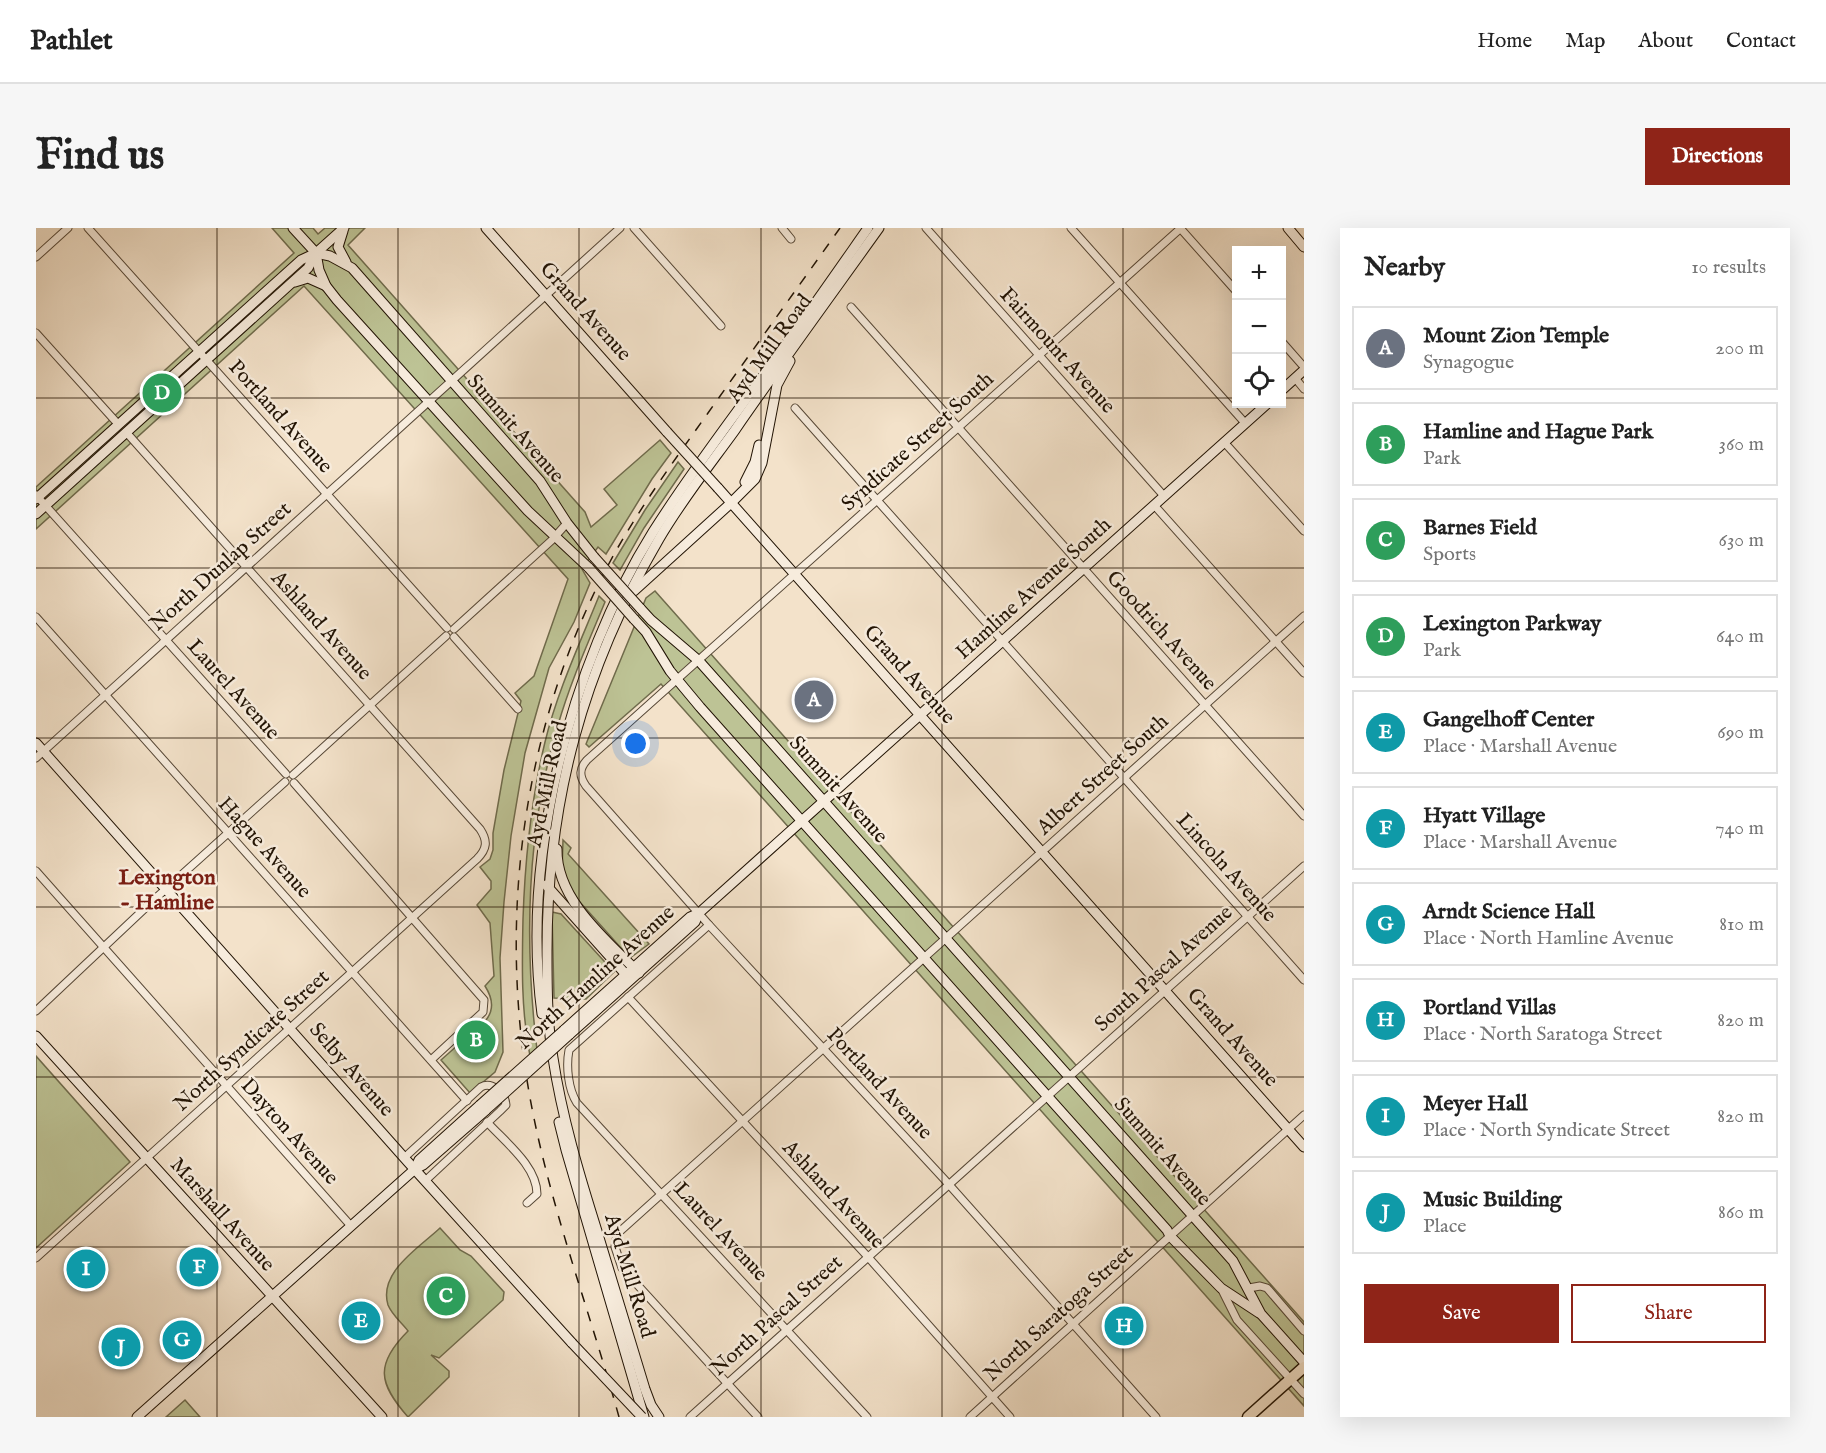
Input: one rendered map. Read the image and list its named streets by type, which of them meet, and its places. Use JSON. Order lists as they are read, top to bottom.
{
  "streets": {
    "street": [
      "Grand Avenue",
      "Ayd Mill Road",
      "Fairmount Avenue",
      "Portland Avenue",
      "Summit Avenue",
      "Syndicate Street South",
      "North Dunlap Street",
      "Hamline Avenue South",
      "Ashland Avenue",
      "Goodrich Avenue",
      "Laurel Avenue",
      "Albert Street South",
      "Hague Avenue",
      "Lincoln Avenue",
      "South Pascal Avenue",
      "North Hamline Avenue",
      "North Syndicate Street",
      "Selby Avenue",
      "Dayton Avenue",
      "Marshall Avenue",
      "North Saratoga Street",
      "North Pascal Street"
    ]
  },
  "crossings": [
    ["Grand Avenue", "Syndicate Street South"],
    ["Grand Avenue", "North Dunlap Street"],
    ["Grand Avenue", "Hamline Avenue South"],
    ["Grand Avenue", "Albert Street South"],
    ["Grand Avenue", "South Pascal Avenue"],
    ["Grand Avenue", "North Saratoga Street"],
    ["Ayd Mill Road", "Selby Avenue"],
    ["Fairmount Avenue", "Syndicate Street South"],
    ["Fairmount Avenue", "Hamline Avenue South"],
    ["Portland Avenue", "Summit Avenue"],
    ["Portland Avenue", "Syndicate Street South"],
    ["Portland Avenue", "North Dunlap Street"],
    ["Portland Avenue", "Albert Street South"],
    ["Portland Avenue", "North Hamline Avenue"],
    ["Portland Avenue", "North Saratoga Street"],
    ["Portland Avenue", "North Pascal Street"],
    ["Summit Avenue", "Syndicate Street South"],
    ["Summit Avenue", "North Dunlap Street"],
    ["Summit Avenue", "Hamline Avenue South"],
    ["Summit Avenue", "Albert Street South"],
    ["Summit Avenue", "South Pascal Avenue"],
    ["Summit Avenue", "North Hamline Avenue"],
    ["Summit Avenue", "North Saratoga Street"],
    ["Summit Avenue", "North Pascal Street"],
    ["Syndicate Street South", "Goodrich Avenue"],
    ["Syndicate Street South", "Lincoln Avenue"],
    ["North Dunlap Street", "Ashland Avenue"],
    ["North Dunlap Street", "Laurel Avenue"],
    ["North Dunlap Street", "Hague Avenue"],
    ["North Dunlap Street", "Selby Avenue"],
    ["Hamline Avenue South", "Goodrich Avenue"],
    ["Hamline Avenue South", "Lincoln Avenue"],
    ["Hamline Avenue South", "North Hamline Avenue"],
    ["Ashland Avenue", "Albert Street South"],
    ["Ashland Avenue", "North Hamline Avenue"],
    ["Ashland Avenue", "North Syndicate Street"],
    ["Ashland Avenue", "North Saratoga Street"],
    ["Ashland Avenue", "North Pascal Street"],
    ["Goodrich Avenue", "Albert Street South"],
    ["Laurel Avenue", "Albert Street South"],
    ["Laurel Avenue", "Hague Avenue"],
    ["Laurel Avenue", "North Hamline Avenue"],
    ["Laurel Avenue", "North Syndicate Street"],
    ["Laurel Avenue", "North Pascal Street"],
    ["Albert Street South", "Lincoln Avenue"],
    ["Albert Street South", "North Pascal Street"],
    ["Hague Avenue", "North Syndicate Street"],
    ["Lincoln Avenue", "South Pascal Avenue"],
    ["South Pascal Avenue", "North Pascal Street"],
    ["North Hamline Avenue", "Selby Avenue"],
    ["North Hamline Avenue", "Dayton Avenue"],
    ["North Hamline Avenue", "Marshall Avenue"],
    ["North Syndicate Street", "Selby Avenue"],
    ["North Syndicate Street", "Dayton Avenue"],
    ["North Syndicate Street", "Marshall Avenue"]
  ],
  "districts": ["Lexington - Hamline"],
  "page": {
    "header": "Pathlet",
    "nav": [
      "Home",
      "Map",
      "About",
      "Contact"
    ],
    "buttons": [
      "Directions",
      ["Save", "Share"]
    ],
    "title": "Find us",
    "heading": ["Nearby", "10 results"],
    "map_buttons": ["+", "−"],
    "list": [
      {
        "mark": "A",
        "name": "Mount Zion Temple",
        "note": "Synagogue",
        "value": "200 m"
      },
      {
        "mark": "B",
        "name": "Hamline and Hague Park",
        "note": "Park",
        "value": "360 m"
      },
      {
        "mark": "C",
        "name": "Barnes Field",
        "note": "Sports",
        "value": "630 m"
      },
      {
        "mark": "D",
        "name": "Lexington Parkway",
        "note": "Park",
        "value": "640 m"
      },
      {
        "mark": "E",
        "name": "Gangelhoff Center",
        "note": "Place · Marshall Avenue",
        "value": "690 m"
      },
      {
        "mark": "F",
        "name": "Hyatt Village",
        "note": "Place · Marshall Avenue",
        "value": "740 m"
      },
      {
        "mark": "G",
        "name": "Arndt Science Hall",
        "note": "Place · North Hamline Avenue",
        "value": "810 m"
      },
      {
        "mark": "H",
        "name": "Portland Villas",
        "note": "Place · North Saratoga Street",
        "value": "820 m"
      },
      {
        "mark": "I",
        "name": "Meyer Hall",
        "note": "Place · North Syndicate Street",
        "value": "820 m"
      },
      {
        "mark": "J",
        "name": "Music Building",
        "note": "Place",
        "value": "860 m"
      }
    ],
    "pins": [
      "D",
      "A",
      "B",
      "F",
      "I",
      "C",
      "E",
      "H",
      "G",
      "J"
    ]
  }
}
